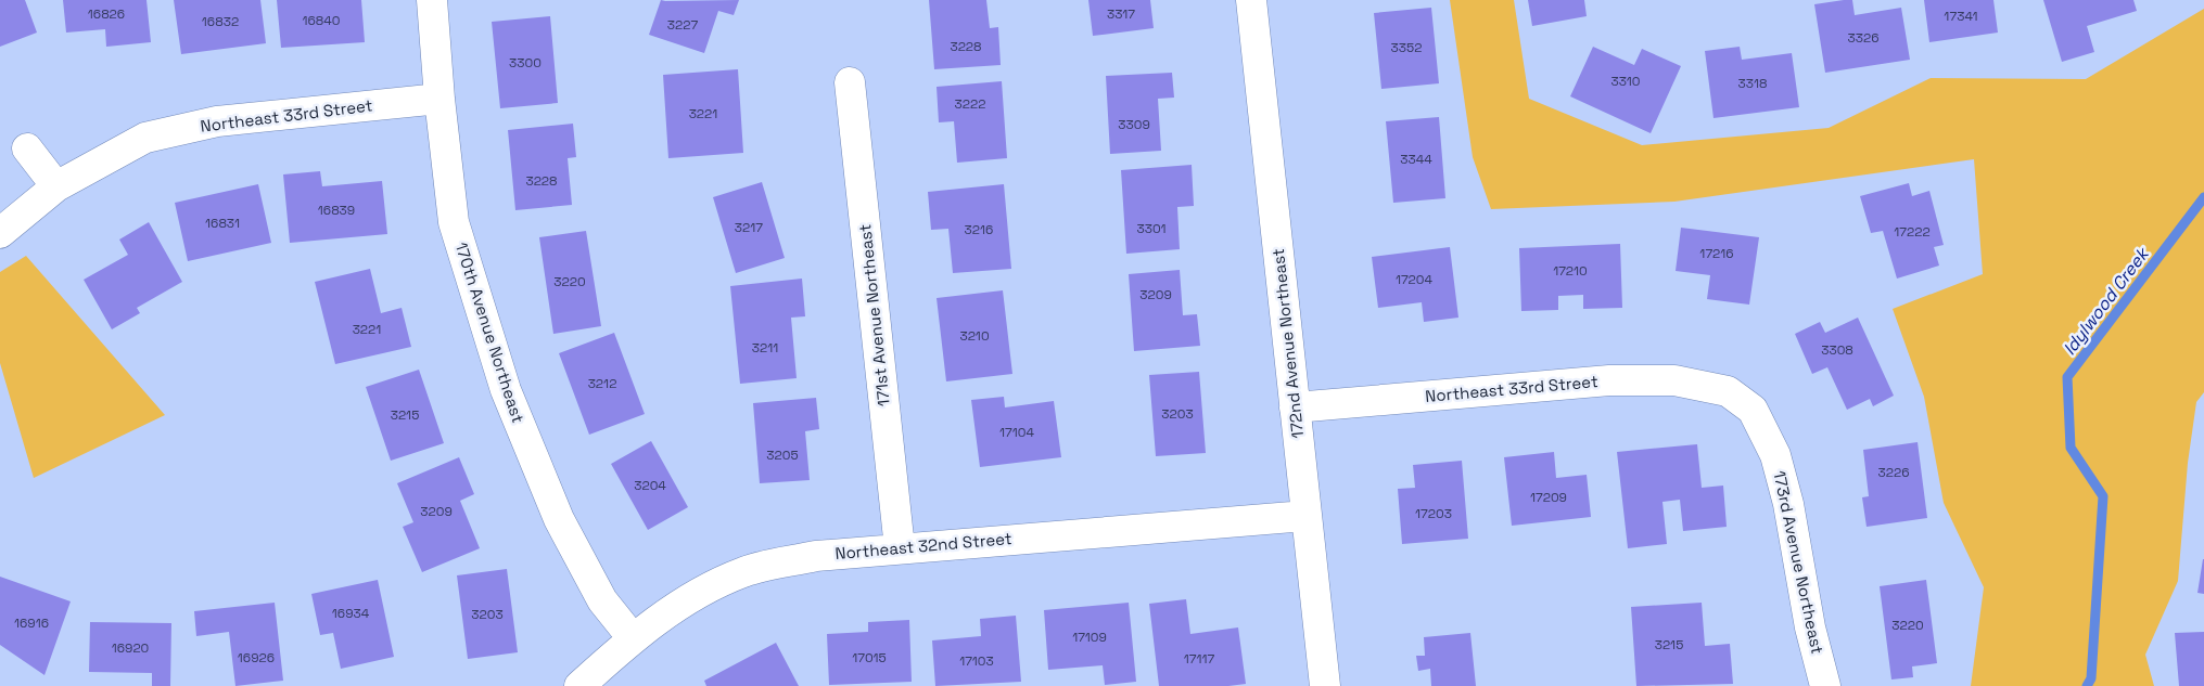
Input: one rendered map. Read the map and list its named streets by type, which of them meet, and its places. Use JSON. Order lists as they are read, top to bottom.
{
  "streets": {
    "street": [
      "Northeast 33rd Street",
      "171st Avenue Northeast",
      "170th Avenue Northeast",
      "172nd Avenue Northeast",
      "Northeast 32nd Street",
      "173rd Avenue Northeast"
    ]
  },
  "crossings": [
    ["Northeast 33rd Street", "170th Avenue Northeast"],
    ["Northeast 33rd Street", "172nd Avenue Northeast"],
    ["Northeast 33rd Street", "173rd Avenue Northeast"],
    ["171st Avenue Northeast", "Northeast 32nd Street"],
    ["170th Avenue Northeast", "Northeast 32nd Street"],
    ["172nd Avenue Northeast", "Northeast 32nd Street"]
  ],
  "water": ["Idylwood Creek"],
  "house_numbers": [
    "16826",
    "3317",
    "17341",
    "16840",
    "16832",
    "3227",
    "3326",
    "3228",
    "3352",
    "3300",
    "3310",
    "3318",
    "3222",
    "3221",
    "3309",
    "3344",
    "3228",
    "16839",
    "16831",
    "3217",
    "3301",
    "3216",
    "17222",
    "17216",
    "17210",
    "17204",
    "3220",
    "3209",
    "3221",
    "3210",
    "3211",
    "3308",
    "3212",
    "3203",
    "3215",
    "17104",
    "3205",
    "3226",
    "3204",
    "17209",
    "3209",
    "17203",
    "16934",
    "3203",
    "16916",
    "3220",
    "17109",
    "3215",
    "16920",
    "16926",
    "17015",
    "17117",
    "17103"
  ]
}
